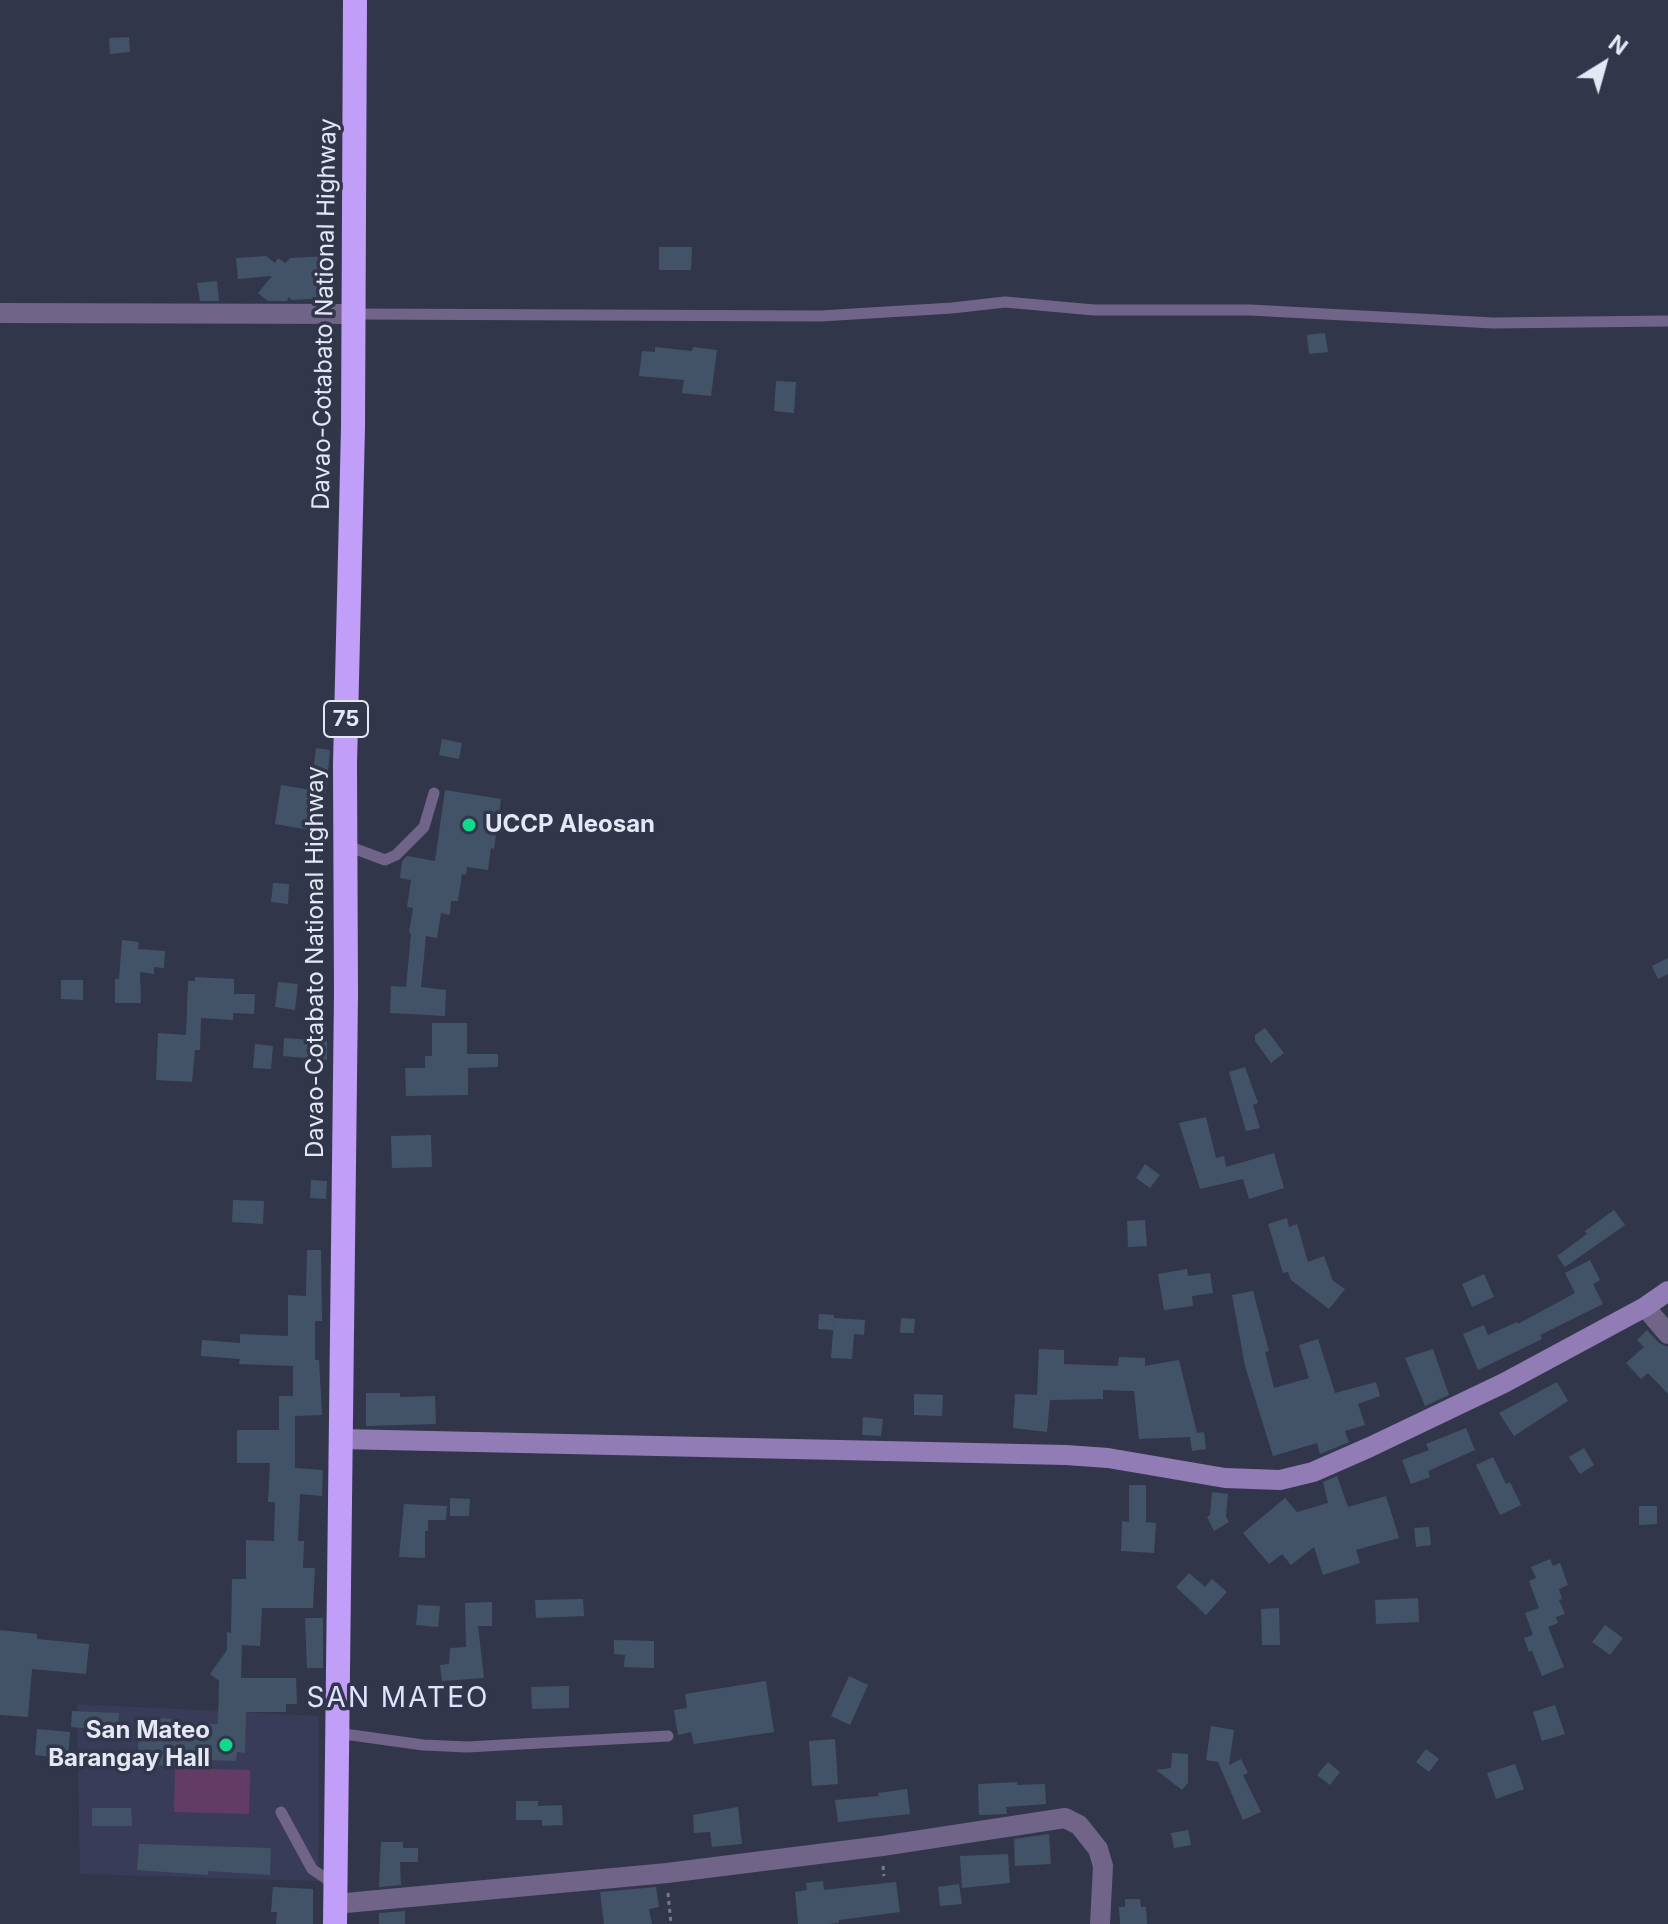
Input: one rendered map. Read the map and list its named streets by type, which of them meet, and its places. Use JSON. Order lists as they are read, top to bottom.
{
  "streets": {
    "highway": ["Davao-Cotabato National Highway", "75"]
  },
  "districts": ["SAN MATEO"],
  "places": ["UCCP Aleosan", "San Mateo Barangay Hall"],
  "north": "top right"
}
